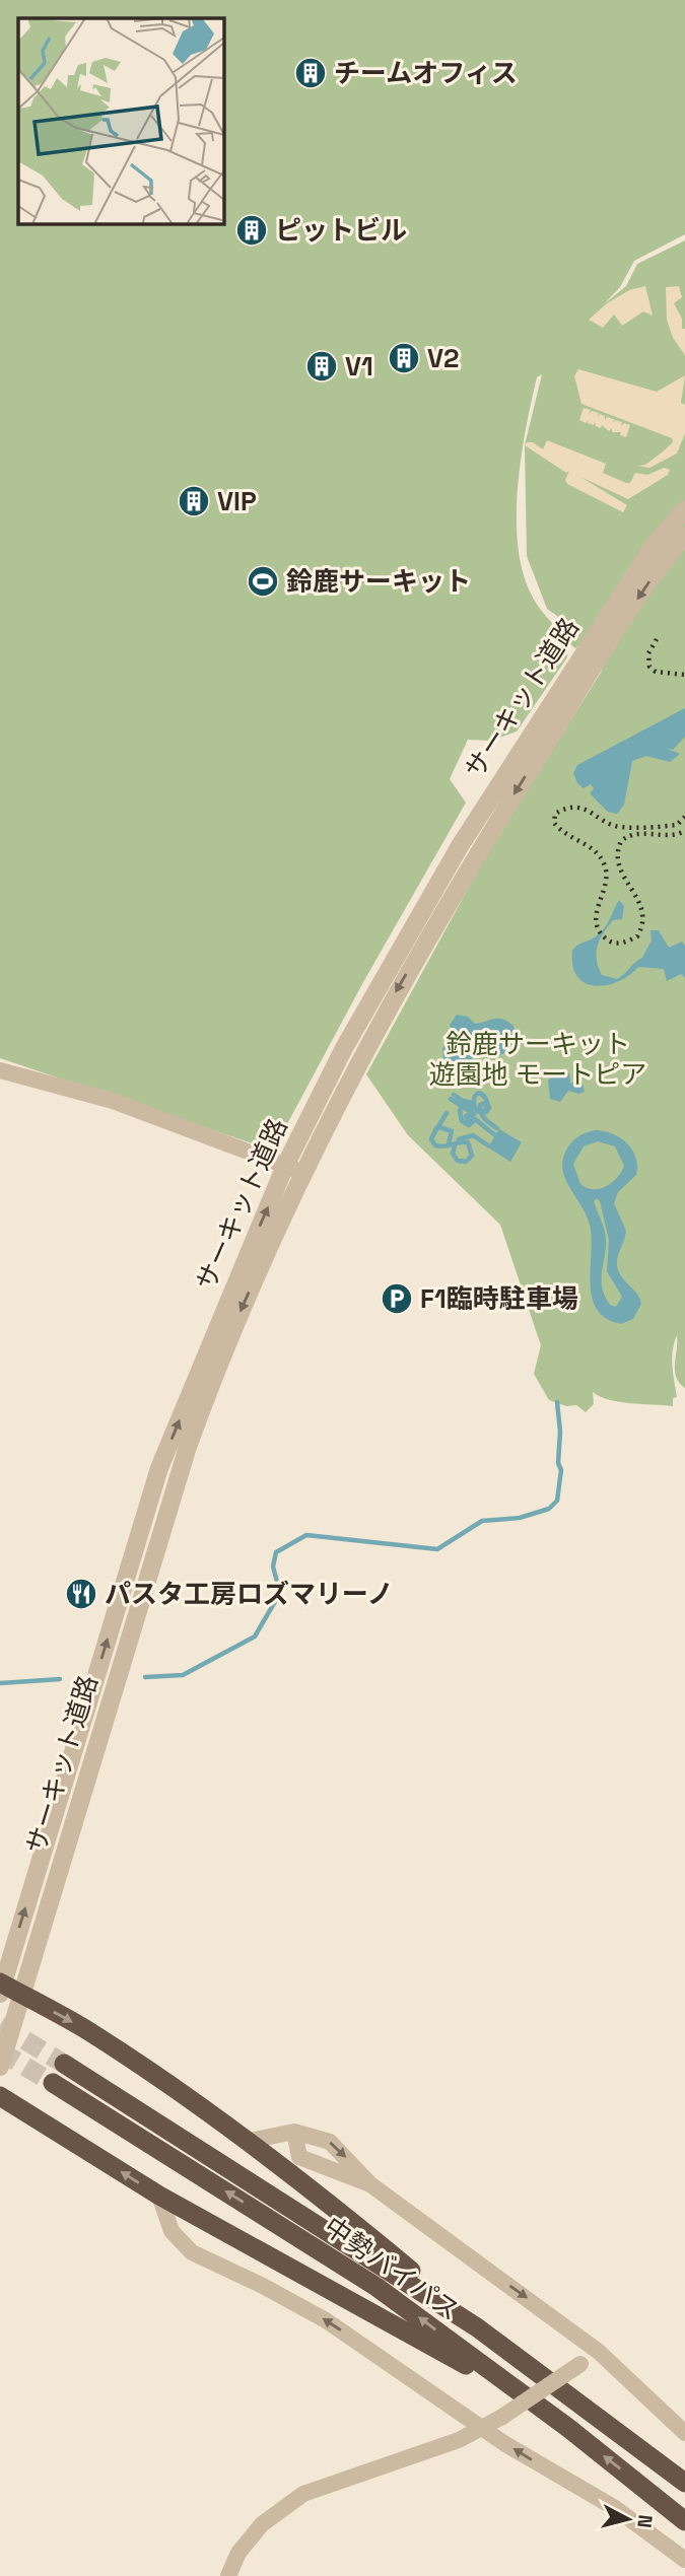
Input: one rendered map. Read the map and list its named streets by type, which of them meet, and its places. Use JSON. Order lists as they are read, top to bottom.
{
  "streets": {
    "highway": ["中勢バイパス"],
    "street": ["サーキット道路"]
  },
  "parks": ["鈴鹿サーキット 遊園地 モートピア"],
  "places": {
    "building": [
      "チームオフィス",
      "ピットビル",
      "V2",
      "V1",
      "VIP"
    ],
    "sports": ["鈴鹿サーキット"],
    "parking": ["F1臨時駐車場"],
    "restaurant": ["パスタ工房ロズマリーノ"]
  },
  "north": "right"
}
